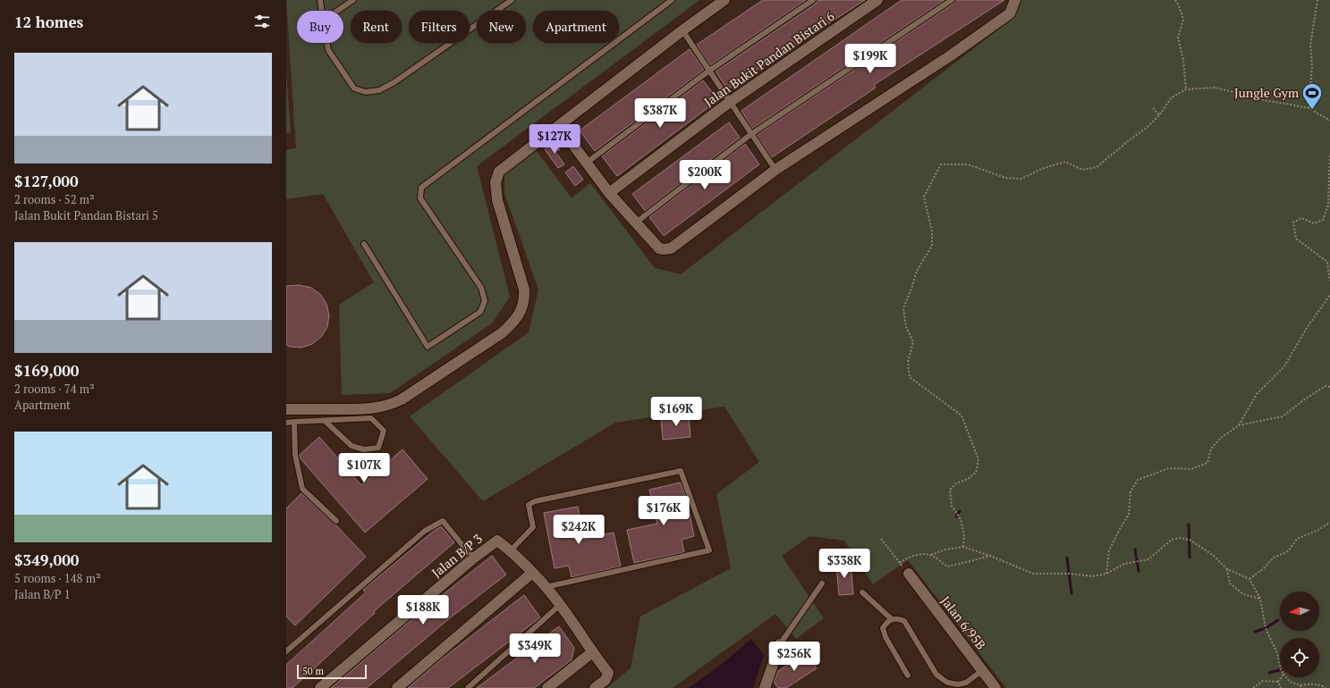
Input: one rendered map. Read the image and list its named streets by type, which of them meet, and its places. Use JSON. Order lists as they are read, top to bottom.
{
  "streets": {
    "street": ["Jalan Bukit Pandan Bistari 6", "Jalan B/P 3", "Jalan 6/95B"]
  },
  "places": {
    "sports": ["Jungle Gym"]
  },
  "scale_bar": "50 m",
  "north": "left",
  "page": {
    "heading": "12 homes",
    "chip": [
      "Buy",
      "Rent",
      "Filters",
      "New",
      "Apartment"
    ],
    "list": [
      {
        "name": "$127,000",
        "note": "2 rooms · 52 m² · Jalan Bukit Pandan Bistari 5"
      },
      {
        "name": "$169,000",
        "note": "2 rooms · 74 m² · Apartment"
      },
      {
        "name": "$349,000",
        "note": "5 rooms · 148 m² · Jalan B/P 1"
      }
    ],
    "price": [
      "$199K",
      "$387K",
      "$127K",
      "$200K",
      "$169K",
      "$107K",
      "$176K",
      "$242K",
      "$338K",
      "$188K",
      "$349K",
      "$256K"
    ],
    "scale": "50 m"
  }
}
